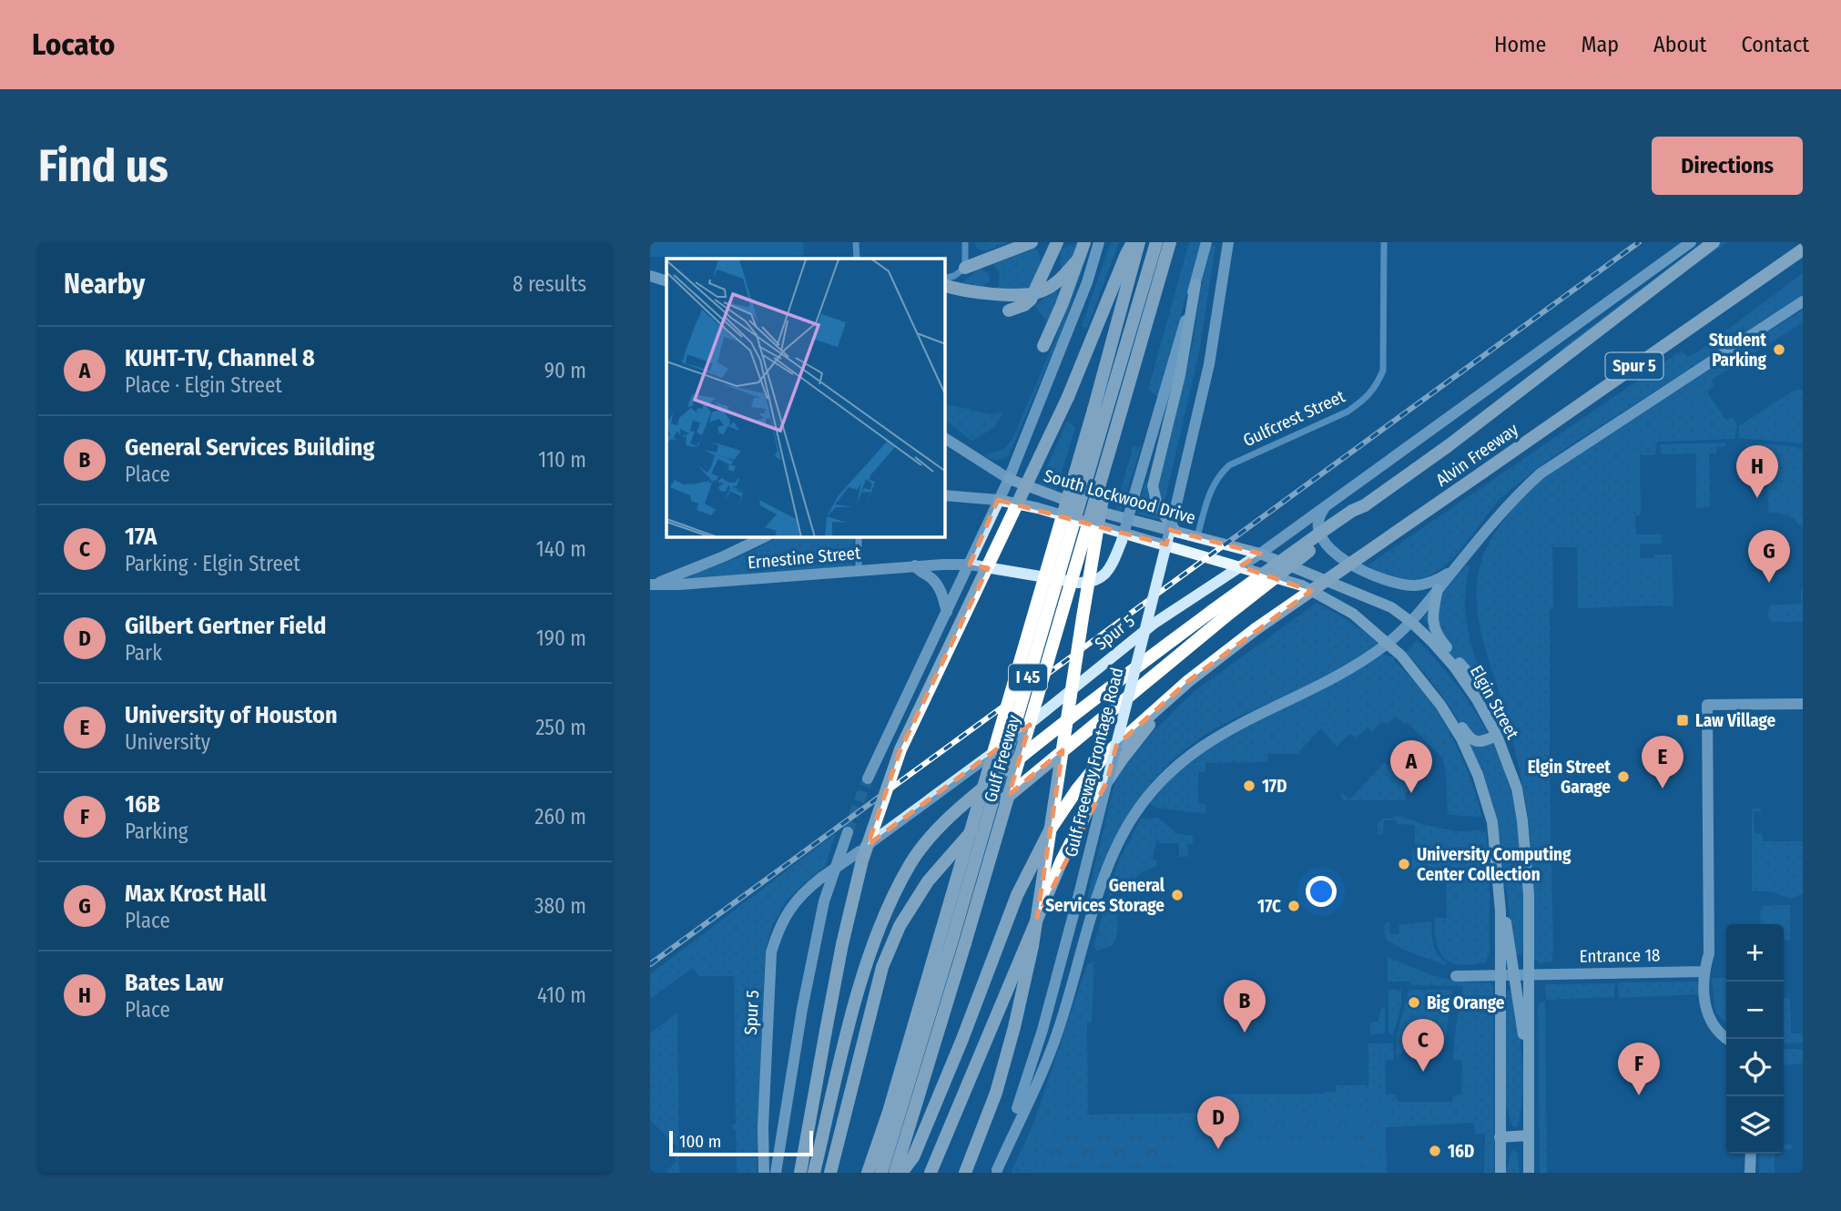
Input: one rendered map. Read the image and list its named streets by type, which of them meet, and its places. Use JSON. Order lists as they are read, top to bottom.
{
  "streets": {
    "highway": [
      "Spur 5",
      "Alvin Freeway",
      "I 45",
      "Gulf Freeway"
    ],
    "main road": [
      "South Lockwood Drive",
      "Ernestine Street",
      "Elgin Street",
      "Gulf Freeway Frontage Road",
      "Entrance 18"
    ],
    "street": ["Gulfcrest Street"]
  },
  "crossings": [
    ["Spur 5", "South Lockwood Drive"],
    ["Spur 5", "Elgin Street"],
    ["Spur 5", "Gulf Freeway Frontage Road"],
    ["Gulfcrest Street", "South Lockwood Drive"],
    ["South Lockwood Drive", "Elgin Street"],
    ["Elgin Street", "Entrance 18"]
  ],
  "places": {
    "other": [
      "Student Parking",
      "Elgin Street Garage",
      "17D",
      "University Computing Center Collection",
      "General Services Storage",
      "17C",
      "Big Orange",
      "16D"
    ],
    "transit": ["Law Village"]
  },
  "scale_bar": "100 m",
  "page": {
    "header": "Locato",
    "nav": [
      "Home",
      "Map",
      "About",
      "Contact"
    ],
    "buttons": "Directions",
    "title": "Find us",
    "heading": ["Nearby", "8 results"],
    "list": [
      {
        "mark": "A",
        "name": "KUHT-TV, Channel 8",
        "note": "Place · Elgin Street",
        "value": "90 m"
      },
      {
        "mark": "B",
        "name": "General Services Building",
        "note": "Place",
        "value": "110 m"
      },
      {
        "mark": "C",
        "name": "17A",
        "note": "Parking · Elgin Street",
        "value": "140 m"
      },
      {
        "mark": "D",
        "name": "Gilbert Gertner Field",
        "note": "Park",
        "value": "190 m"
      },
      {
        "mark": "E",
        "name": "University of Houston",
        "note": "University",
        "value": "250 m"
      },
      {
        "mark": "F",
        "name": "16B",
        "note": "Parking",
        "value": "260 m"
      },
      {
        "mark": "G",
        "name": "Max Krost Hall",
        "note": "Place",
        "value": "380 m"
      },
      {
        "mark": "H",
        "name": "Bates Law",
        "note": "Place",
        "value": "410 m"
      }
    ],
    "pins": [
      "H",
      "G",
      "E",
      "A",
      "B",
      "C",
      "F",
      "D"
    ],
    "map_buttons": ["+", "−"],
    "scale": "100 m"
  }
}
